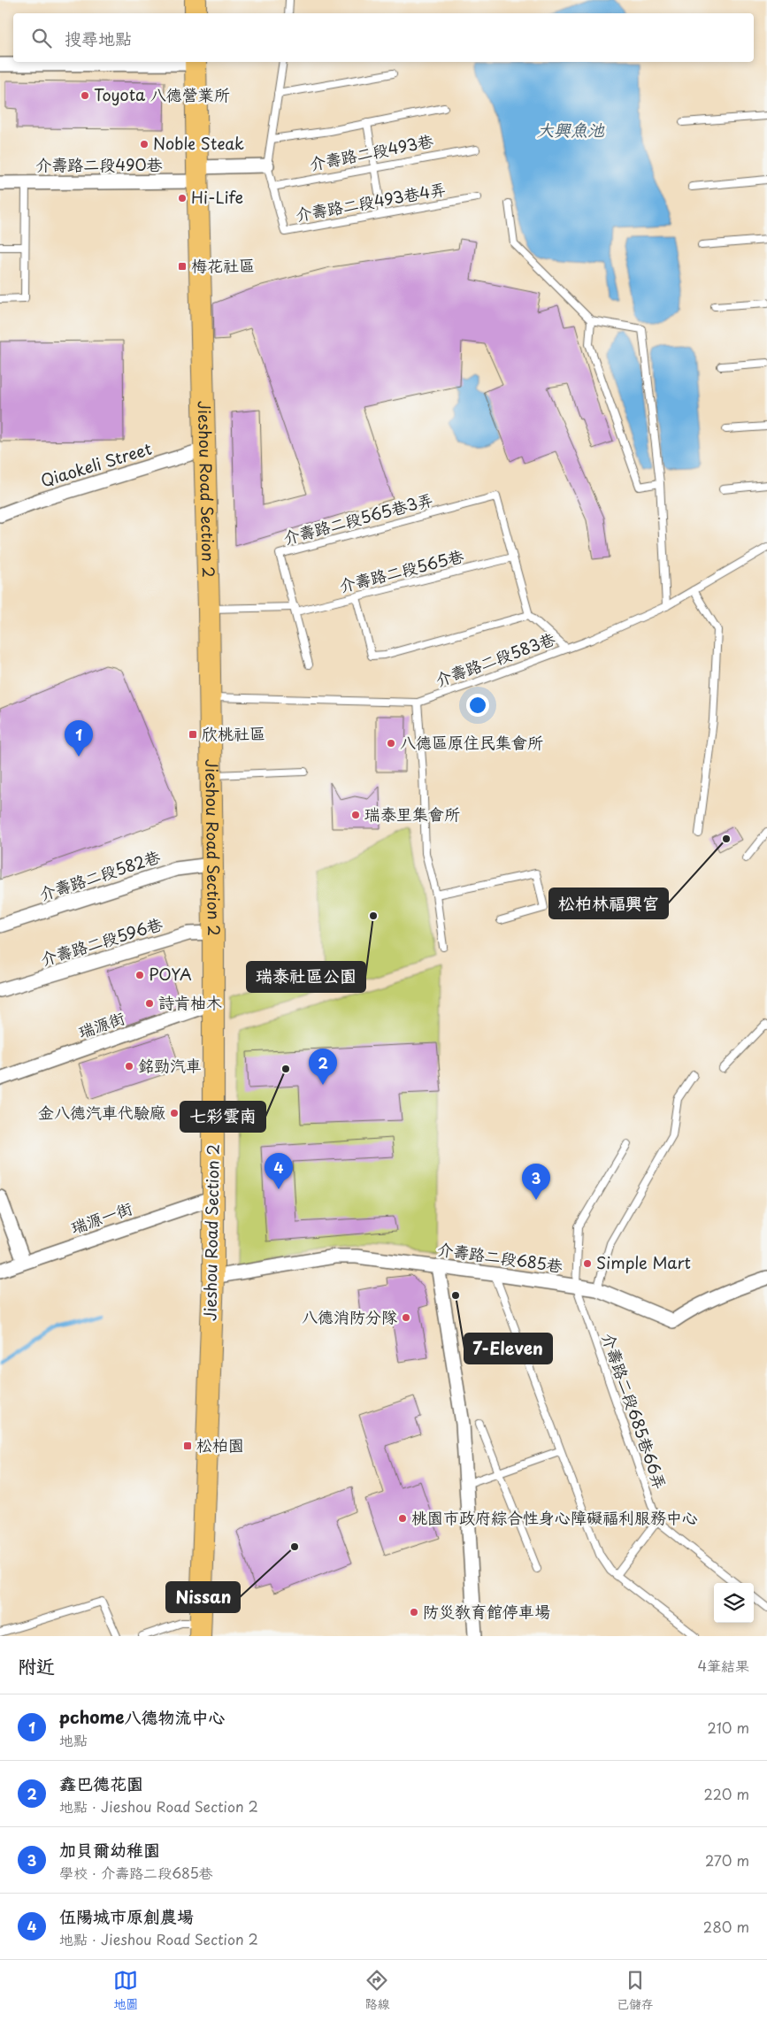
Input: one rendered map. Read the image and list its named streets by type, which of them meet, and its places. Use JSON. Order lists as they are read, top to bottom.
{
  "streets": {
    "main road": ["Jieshou Road Section 2"],
    "street": [
      "介壽路二段490巷",
      "Qiaokeli Street",
      "介壽路二段582巷",
      "介壽路二段596巷",
      "瑞源街",
      "瑞源一街",
      "介壽路二段685巷"
    ],
    "lane": [
      "介壽路二段493巷",
      "介壽路二段493巷4弄",
      "介壽路二段565巷3弄",
      "介壽路二段565巷",
      "介壽路二段583巷",
      "介壽路二段685巷66弄"
    ]
  },
  "crossings": [
    ["介壽路二段493巷", "介壽路二段493巷4弄"],
    ["介壽路二段490巷", "Jieshou Road Section 2"],
    ["Qiaokeli Street", "Jieshou Road Section 2"],
    ["Jieshou Road Section 2", "介壽路二段565巷"],
    ["Jieshou Road Section 2", "介壽路二段583巷"],
    ["Jieshou Road Section 2", "介壽路二段582巷"],
    ["Jieshou Road Section 2", "介壽路二段596巷"],
    ["Jieshou Road Section 2", "瑞源街"],
    ["Jieshou Road Section 2", "瑞源一街"],
    ["Jieshou Road Section 2", "介壽路二段685巷"],
    ["介壽路二段565巷3弄", "介壽路二段565巷"],
    ["介壽路二段685巷", "介壽路二段685巷66弄"]
  ],
  "water": ["大興魚池"],
  "places": {
    "other": [
      "Toyota 八德營業所",
      "Noble Steak",
      "Hi-Life",
      "八德區原住民集會所",
      "瑞泰里集會所",
      "松柏林福興宮",
      "瑞泰社區公園",
      "POYA",
      "詩肯柚木",
      "銘勁汽車",
      "七彩雲南",
      "金八德汽車代驗廠",
      "Simple Mart",
      "7-Eleven",
      "八德消防分隊",
      "桃園市政府綜合性身心障礙福利服務中心",
      "Nissan",
      "防災教育館停車場"
    ],
    "transit": ["梅花社區", "欣桃社區", "松柏園"]
  },
  "page": {
    "search": "搜尋地點",
    "pins": [
      "1",
      "2",
      "4",
      "3"
    ],
    "heading": ["附近", "4筆結果"],
    "list": [
      {
        "mark": "1",
        "name": "pchome八德物流中心",
        "note": "地點",
        "value": "210 m"
      },
      {
        "mark": "2",
        "name": "鑫巴德花園",
        "note": "地點 · Jieshou Road Section 2",
        "value": "220 m"
      },
      {
        "mark": "3",
        "name": "加貝爾幼稚園",
        "note": "學校 · 介壽路二段685巷",
        "value": "270 m"
      },
      {
        "mark": "4",
        "name": "伍陽城市原創農場",
        "note": "地點 · Jieshou Road Section 2",
        "value": "280 m"
      }
    ],
    "nav": ["地圖", "路線", "已儲存"]
  }
}
